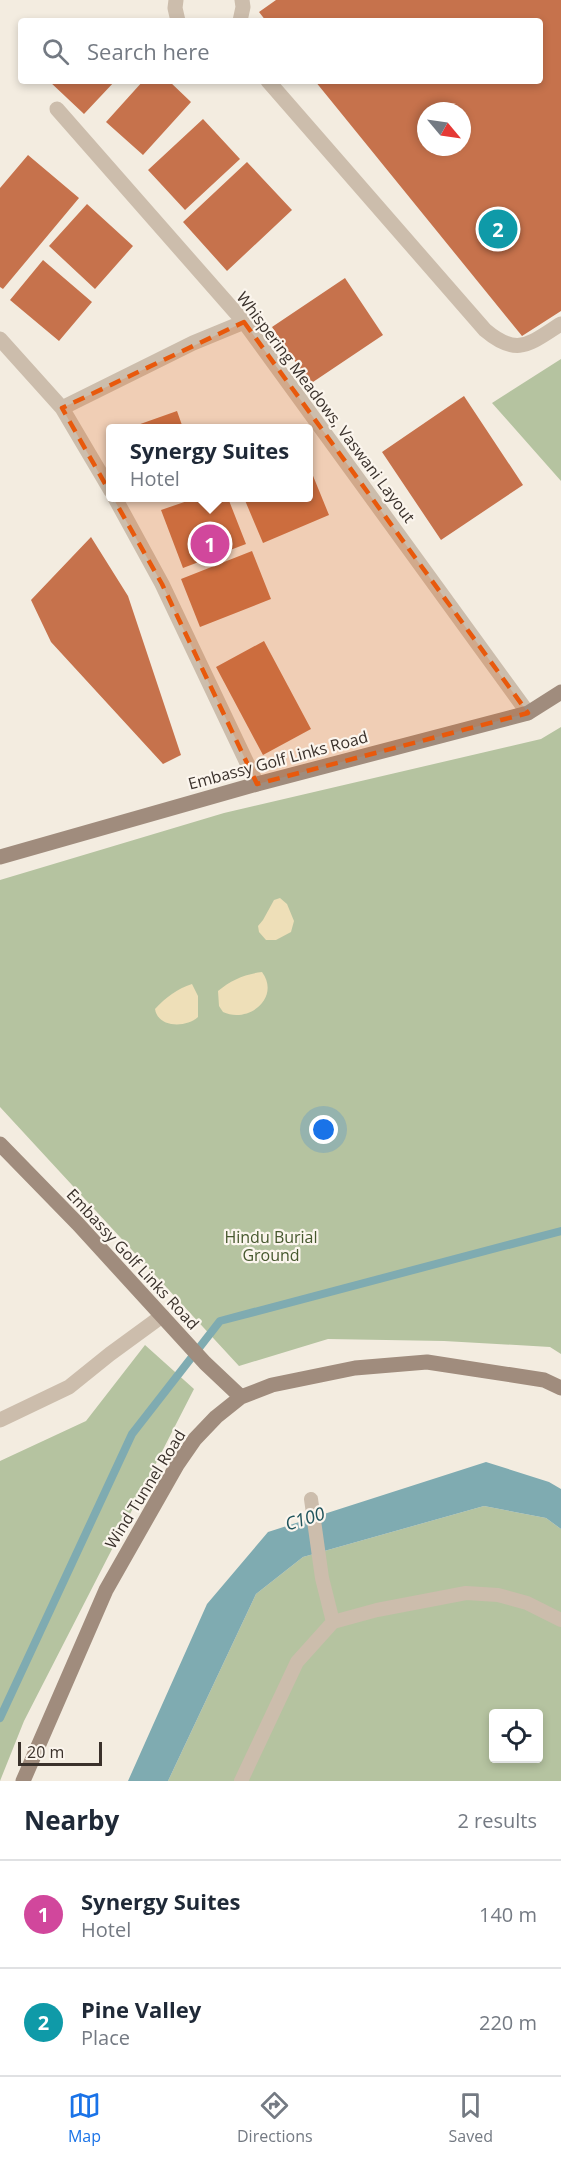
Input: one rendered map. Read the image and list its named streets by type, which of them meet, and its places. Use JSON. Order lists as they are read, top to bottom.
{
  "streets": {
    "street": ["Whispering Meadows, Vaswani Layout", "Embassy Golf Links Road", "Wind Tunnel Road"]
  },
  "crossings": [
    ["Whispering Meadows, Vaswani Layout", "Embassy Golf Links Road"],
    ["Embassy Golf Links Road", "Wind Tunnel Road"]
  ],
  "water": ["C100"],
  "parks": ["Hindu Burial Ground"],
  "scale_bar": "20 m",
  "north": "bottom right",
  "page": {
    "search": "Search here",
    "pins": ["2", "1"],
    "popup": ["Synergy Suites", "Hotel"],
    "scale": "20 m",
    "heading": ["Nearby", "2 results"],
    "list": [
      {
        "mark": "1",
        "name": "Synergy Suites",
        "note": "Hotel",
        "value": "140 m"
      },
      {
        "mark": "2",
        "name": "Pine Valley",
        "note": "Place",
        "value": "220 m"
      }
    ],
    "nav": ["Map", "Directions", "Saved"]
  }
}
